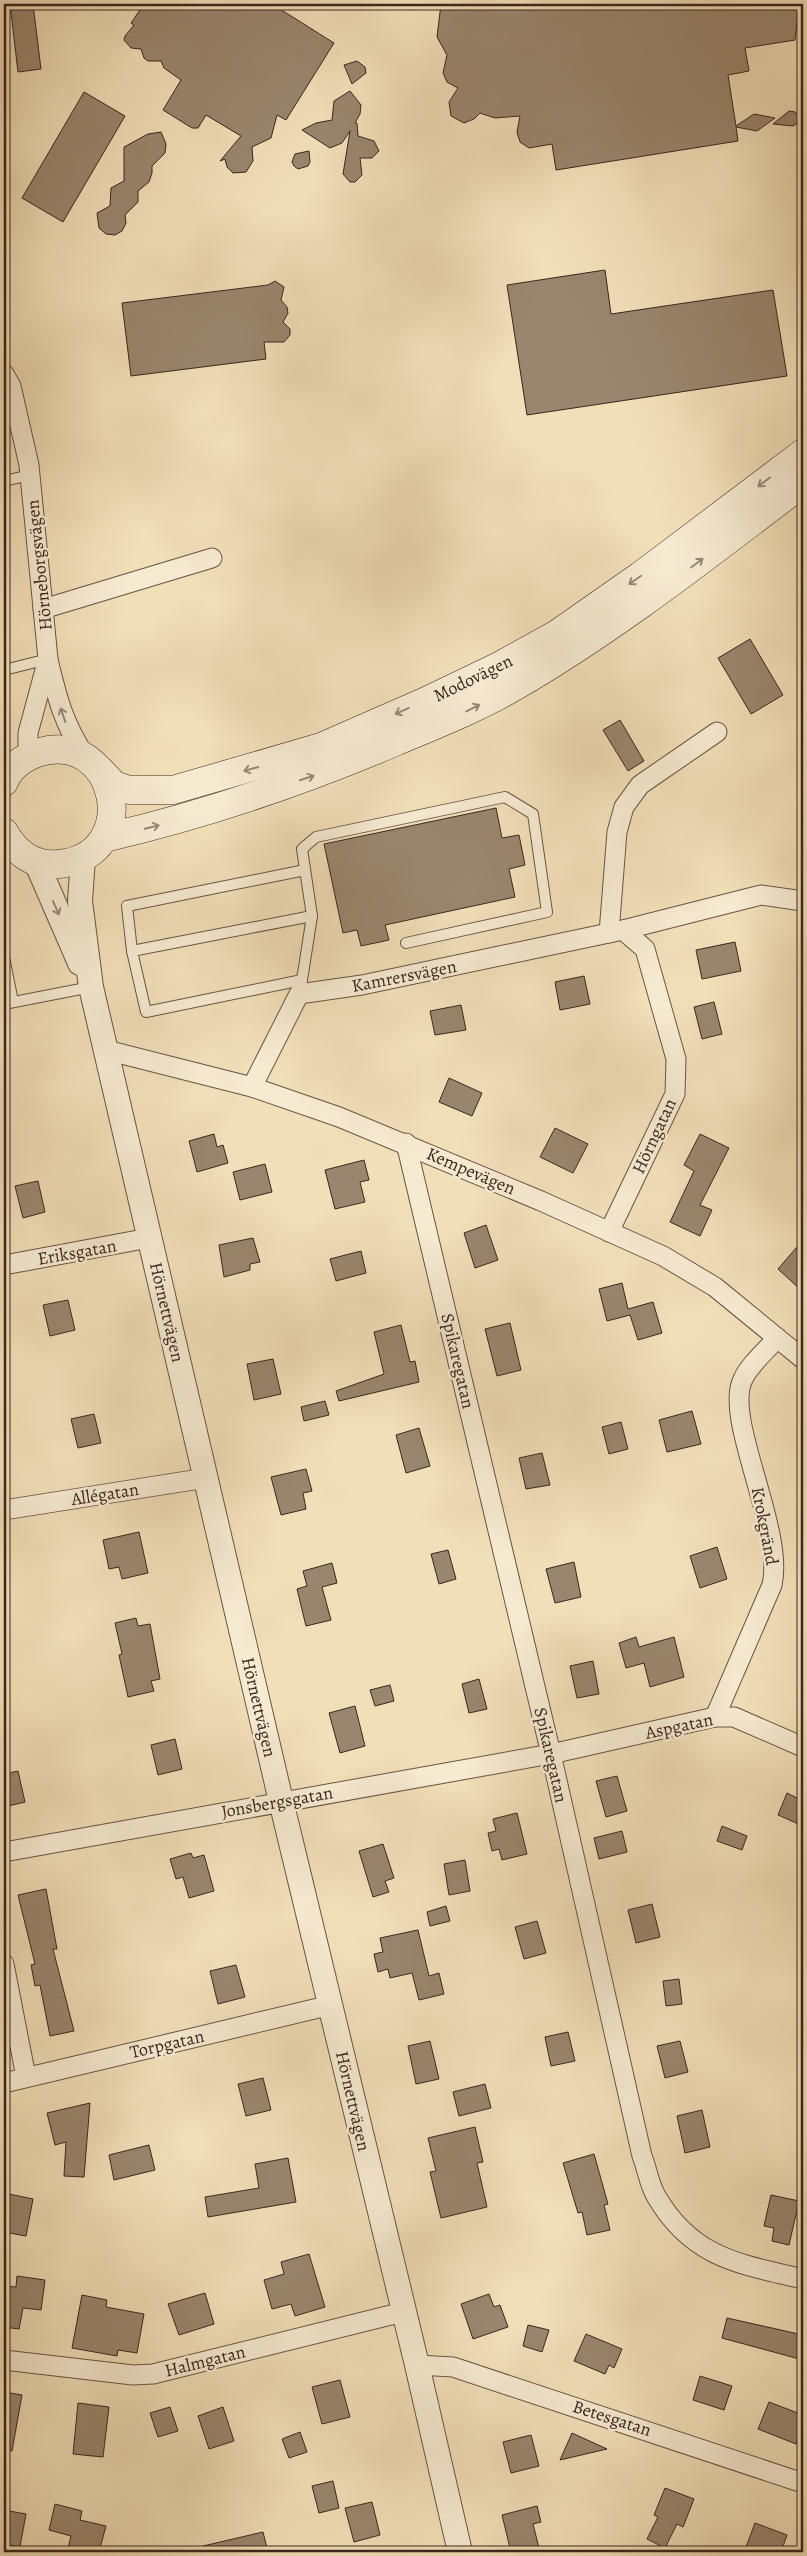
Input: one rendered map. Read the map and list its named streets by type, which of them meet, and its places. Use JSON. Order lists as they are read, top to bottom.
{
  "streets": {
    "main road": ["Modovägen"],
    "street": [
      "Hörneborgsvägen",
      "Kamrersvägen",
      "Hörngatan",
      "Kempevägen",
      "Eriksgatan",
      "Hörnettvägen",
      "Spikaregatan",
      "Allégatan",
      "Krokgränd",
      "Aspgatan",
      "Jonsbergsgatan",
      "Torpgatan",
      "Halmgatan",
      "Betesgatan"
    ]
  },
  "crossings": [
    ["Kamrersvägen", "Hörngatan"],
    ["Hörngatan", "Kempevägen"],
    ["Kempevägen", "Hörnettvägen"],
    ["Kempevägen", "Spikaregatan"],
    ["Kempevägen", "Krokgränd"],
    ["Eriksgatan", "Hörnettvägen"],
    ["Hörnettvägen", "Allégatan"],
    ["Hörnettvägen", "Jonsbergsgatan"],
    ["Hörnettvägen", "Torpgatan"],
    ["Hörnettvägen", "Halmgatan"],
    ["Hörnettvägen", "Betesgatan"],
    ["Spikaregatan", "Aspgatan"],
    ["Spikaregatan", "Jonsbergsgatan"],
    ["Krokgränd", "Aspgatan"],
    ["Aspgatan", "Jonsbergsgatan"]
  ]
}
